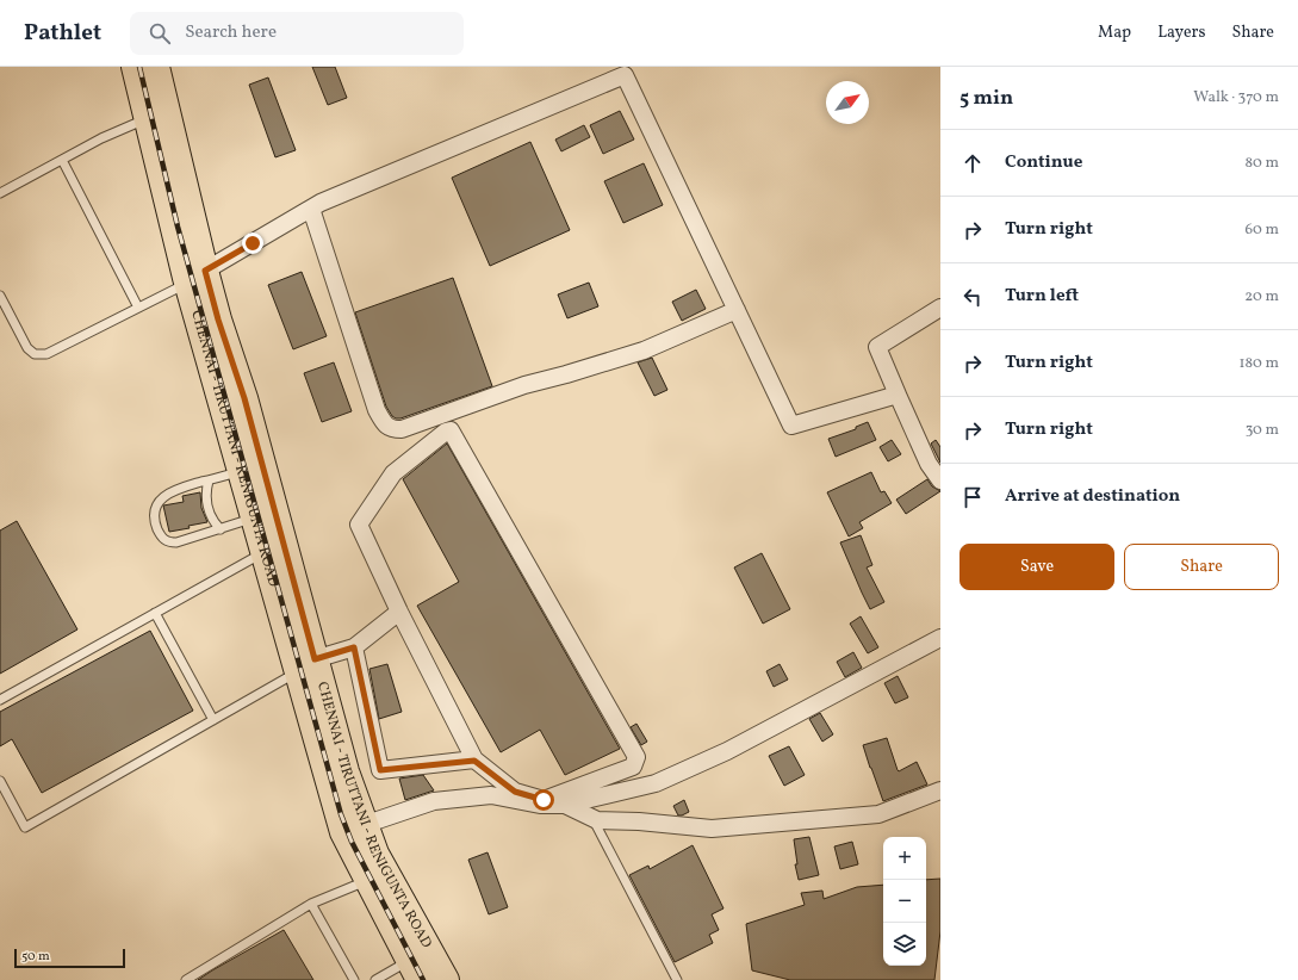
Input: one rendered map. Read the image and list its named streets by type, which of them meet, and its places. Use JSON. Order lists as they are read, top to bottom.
{
  "streets": {
    "main road": ["CHENNAI - TIRUTTANI - RENIGUNTA ROAD"]
  },
  "scale_bar": "50 m",
  "north": "top right",
  "page": {
    "header": "Pathlet",
    "search": "Search here",
    "nav": ["Map", "Layers", "Share"],
    "heading": ["5 min", "Walk · 370 m"],
    "list": [
      ["Continue", "80 m"],
      ["Turn right", "60 m"],
      ["Turn left", "20 m"],
      ["Turn right", "180 m"],
      ["Turn right", "30 m"],
      "Arrive at destination"
    ],
    "buttons": ["Save", "Share"],
    "map_buttons": ["+", "−"],
    "scale": "50 m"
  }
}
